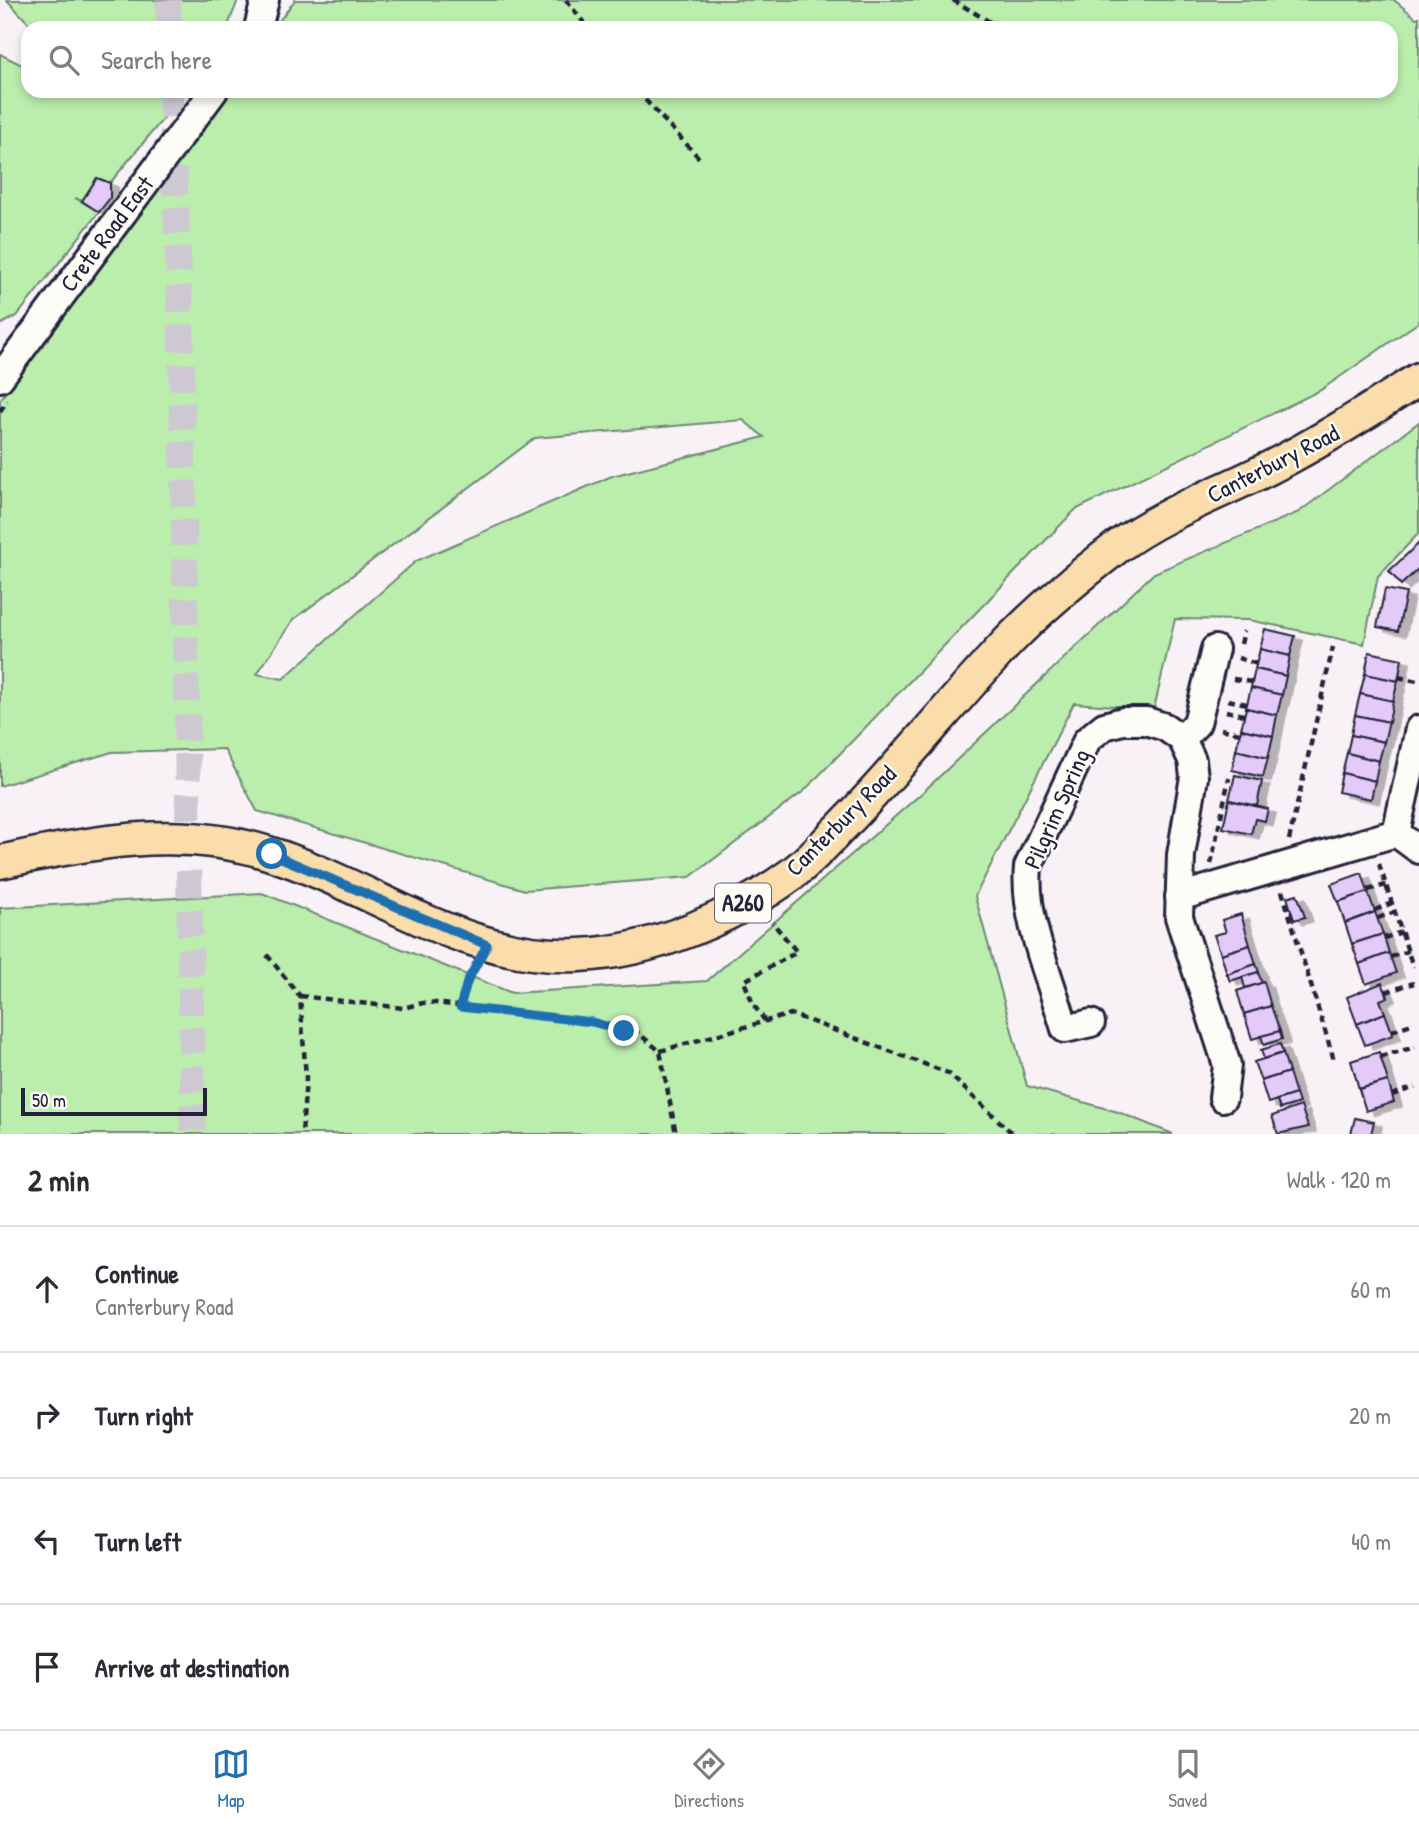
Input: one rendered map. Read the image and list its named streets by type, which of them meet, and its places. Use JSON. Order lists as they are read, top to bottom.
{
  "streets": {
    "main road": ["Canterbury Road", "A260"],
    "street": ["Crete Road East", "Pilgrim Spring"]
  },
  "scale_bar": "50 m",
  "page": {
    "search": "Search here",
    "scale": "50 m",
    "heading": ["2 min", "Walk · 120 m"],
    "list": [
      ["Continue", "Canterbury Road", "60 m"],
      ["Turn right", "20 m"],
      ["Turn left", "40 m"],
      "Arrive at destination"
    ],
    "nav": ["Map", "Directions", "Saved"]
  }
}
